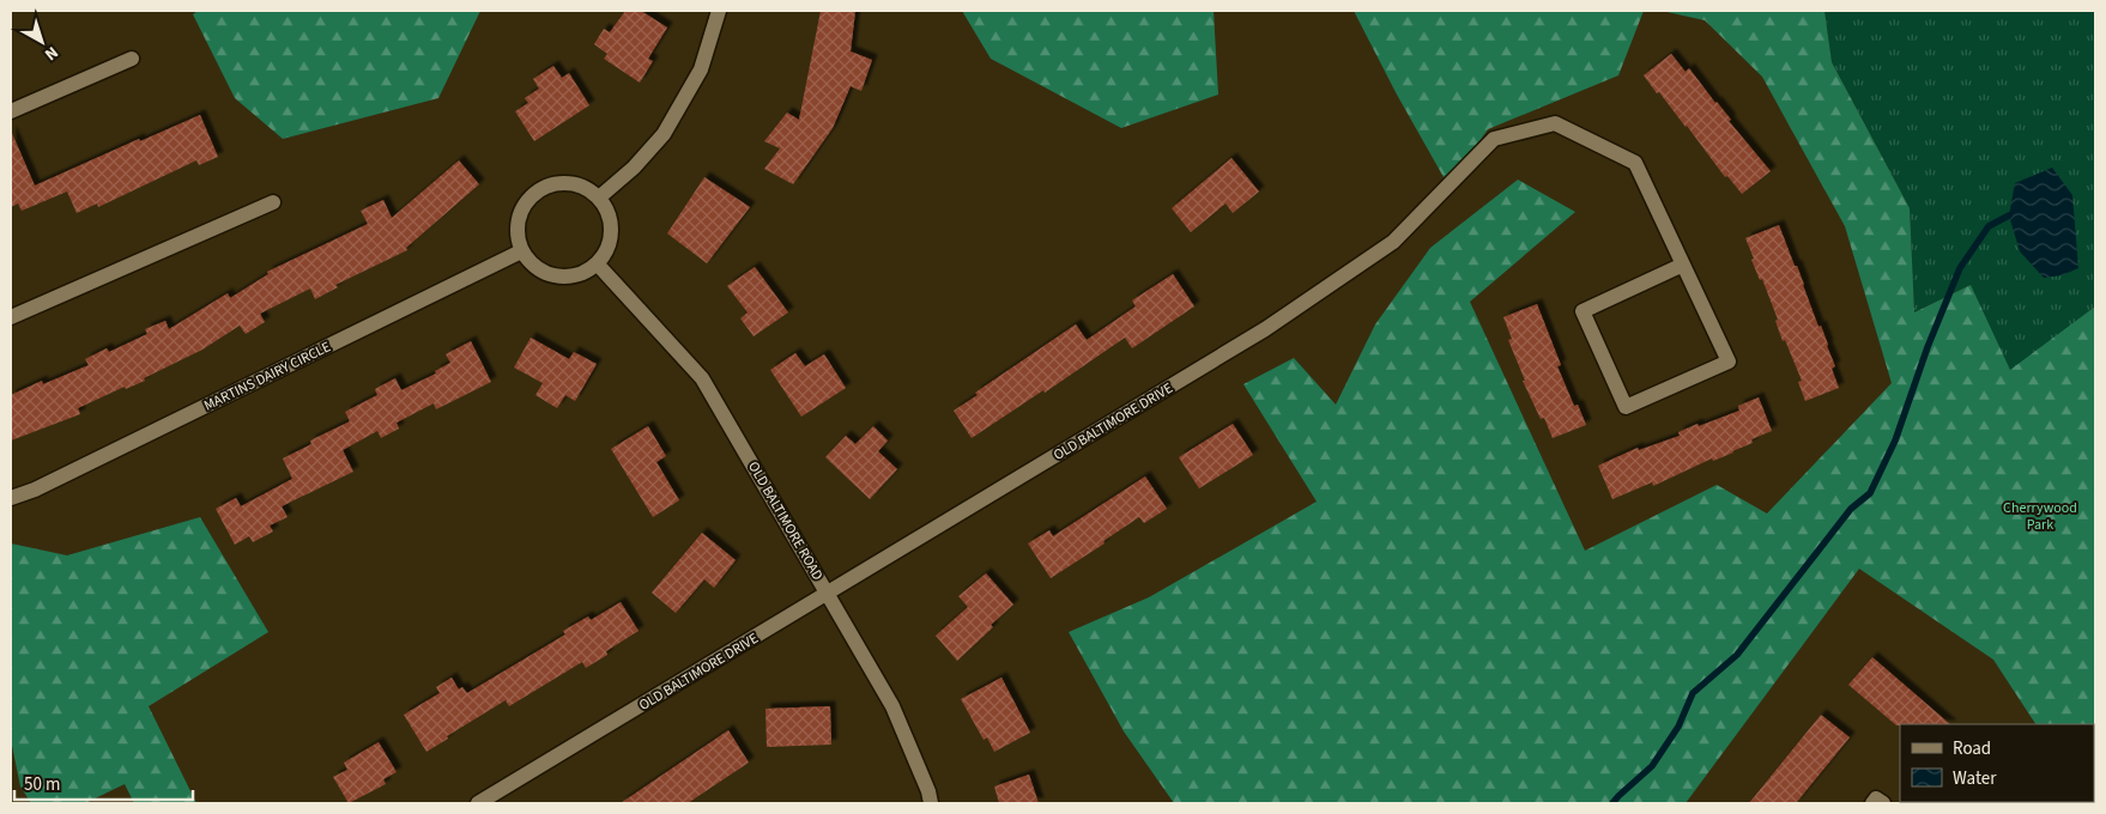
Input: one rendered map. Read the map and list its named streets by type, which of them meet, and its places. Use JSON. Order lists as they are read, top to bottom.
{
  "streets": {
    "street": ["MARTINS DAIRY CIRCLE", "OLD BALTIMORE DRIVE", "OLD BALTIMORE ROAD"]
  },
  "crossings": [
    ["MARTINS DAIRY CIRCLE", "OLD BALTIMORE ROAD"],
    ["OLD BALTIMORE DRIVE", "OLD BALTIMORE ROAD"]
  ],
  "parks": ["Cherrywood Park"],
  "legend": ["Road", "Water"],
  "scale_bar": "50 m",
  "north": "bottom right"
}
